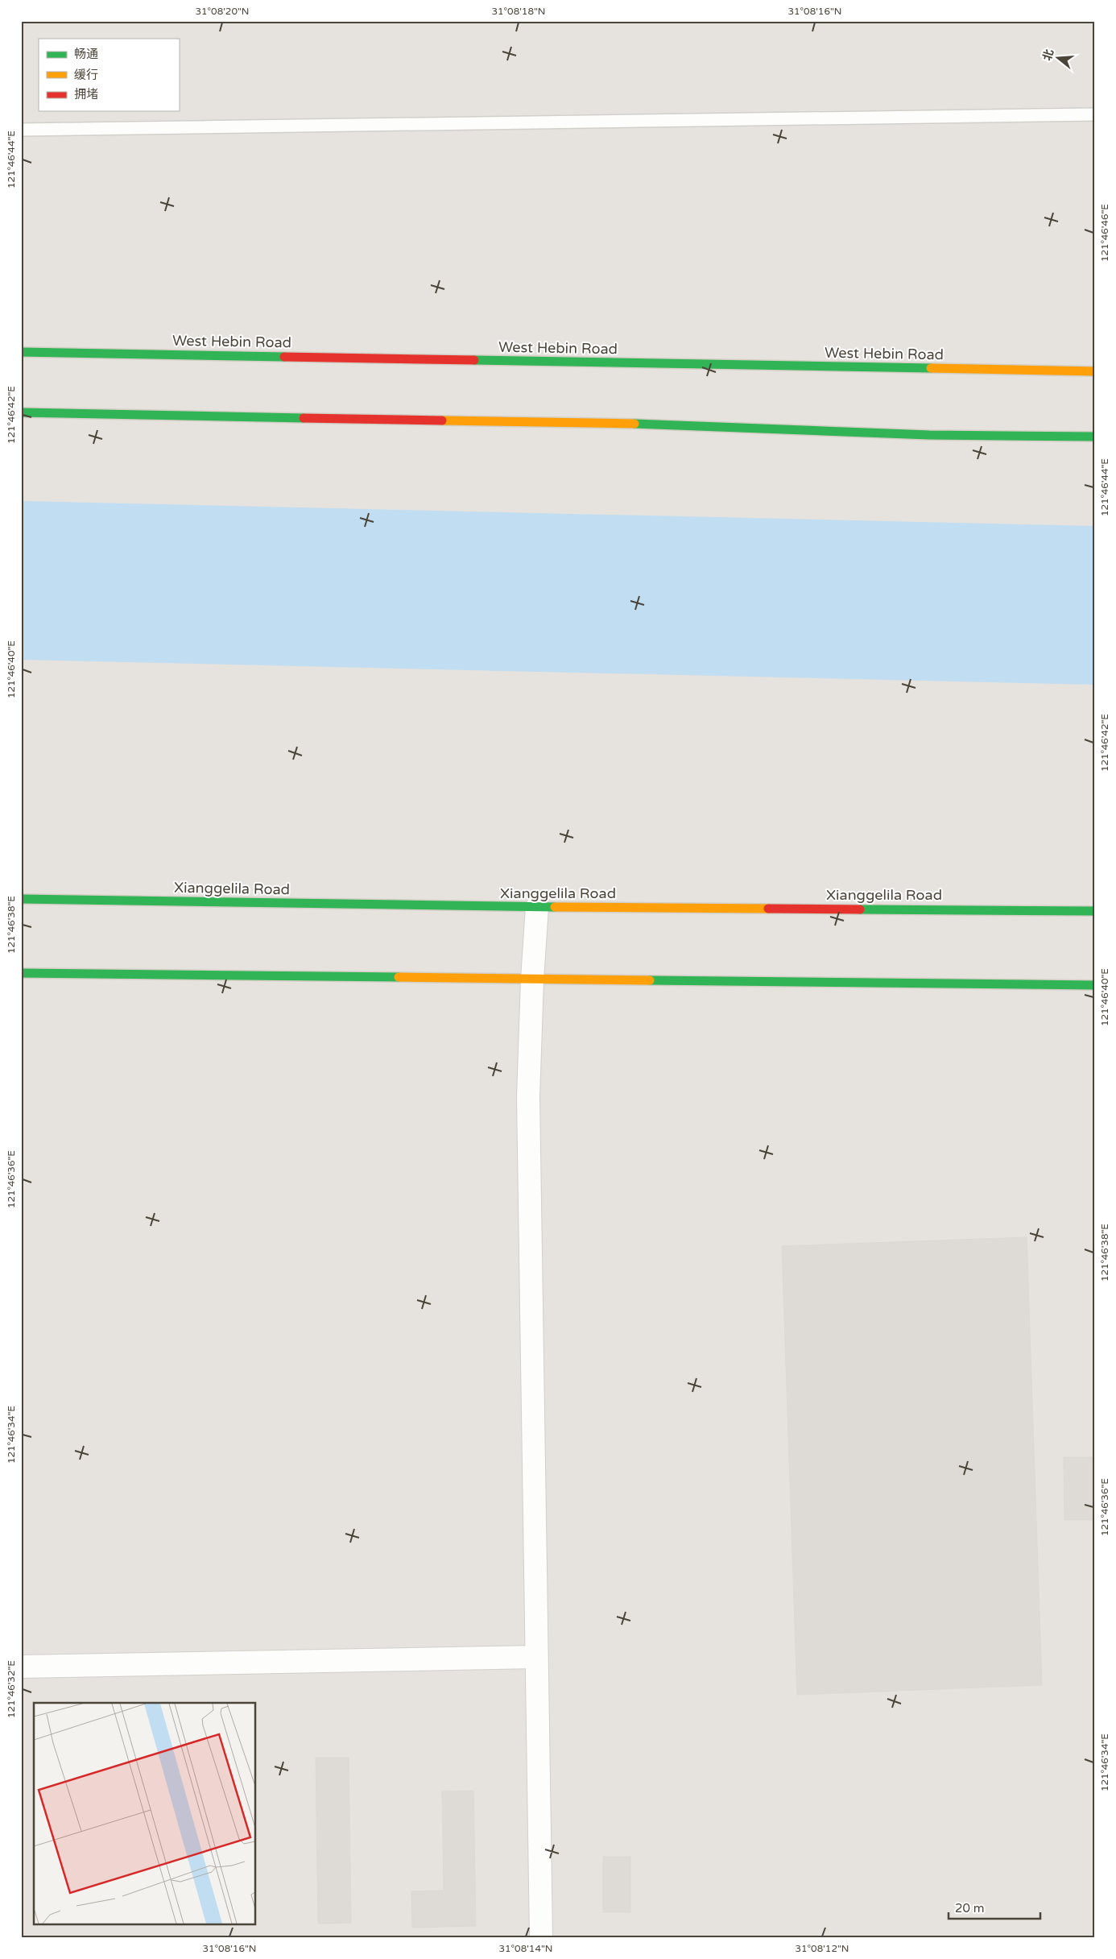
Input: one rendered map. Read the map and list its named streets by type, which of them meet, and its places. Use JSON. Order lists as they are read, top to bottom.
{
  "streets": {
    "street": ["West Hebin Road", "Xianggelila Road"]
  },
  "legend": ["畅通", "缓行", "拥堵"],
  "scale_bar": "20 m",
  "north": "left",
  "coordinates": [
    "31°08'20\"N",
    "31°08'18\"N",
    "31°08'16\"N",
    "121°46'44\"E",
    "121°46'46\"E",
    "121°46'42\"E",
    "121°46'40\"E",
    "121°46'38\"E",
    "121°46'36\"E",
    "121°46'34\"E",
    "121°46'32\"E",
    "31°08'14\"N",
    "31°08'12\"N"
  ]
}
